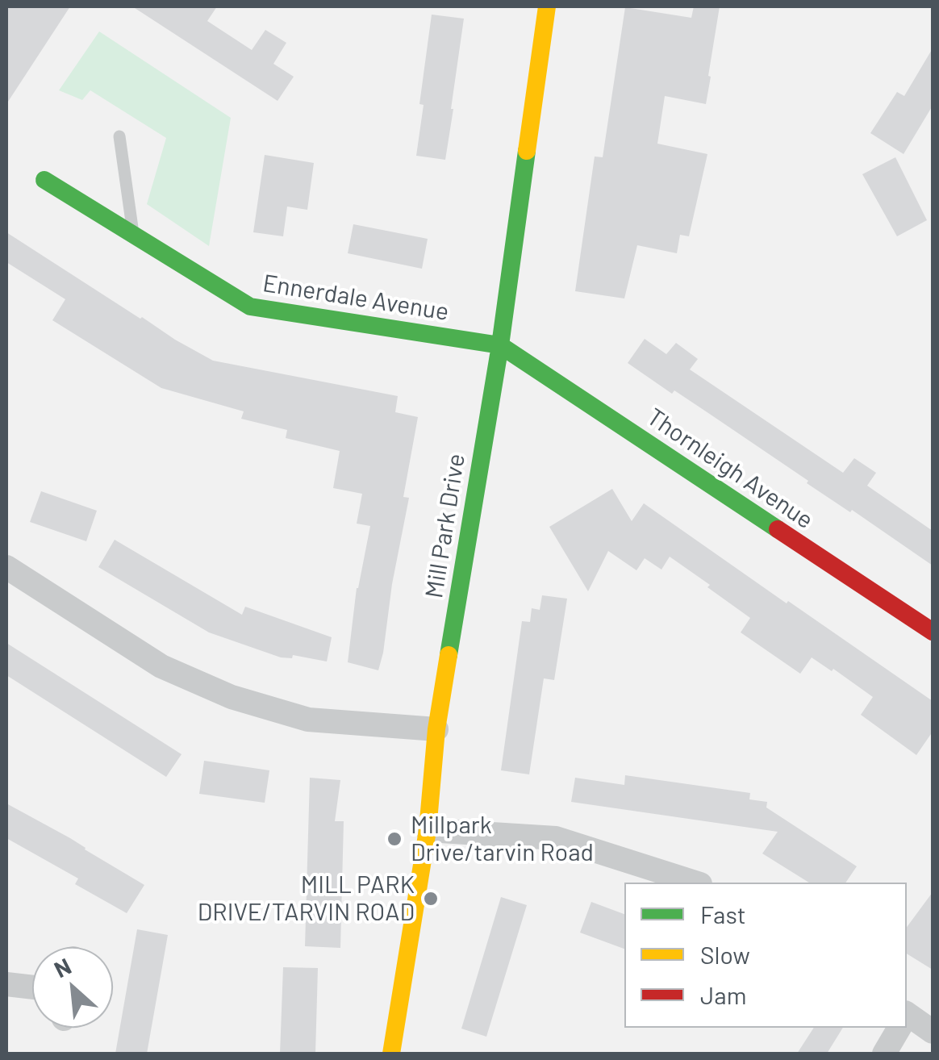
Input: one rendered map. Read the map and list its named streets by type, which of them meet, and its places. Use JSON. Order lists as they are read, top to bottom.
{
  "streets": {
    "street": ["Ennerdale Avenue", "Thornleigh Avenue", "Mill Park Drive"]
  },
  "crossings": [
    ["Ennerdale Avenue", "Thornleigh Avenue"],
    ["Ennerdale Avenue", "Mill Park Drive"],
    ["Thornleigh Avenue", "Mill Park Drive"]
  ],
  "places": ["Millpark Drive/tarvin Road", "MILL PARK DRIVE/TARVIN ROAD"],
  "legend": ["Fast", "Slow", "Jam"],
  "north": "top left"
}
